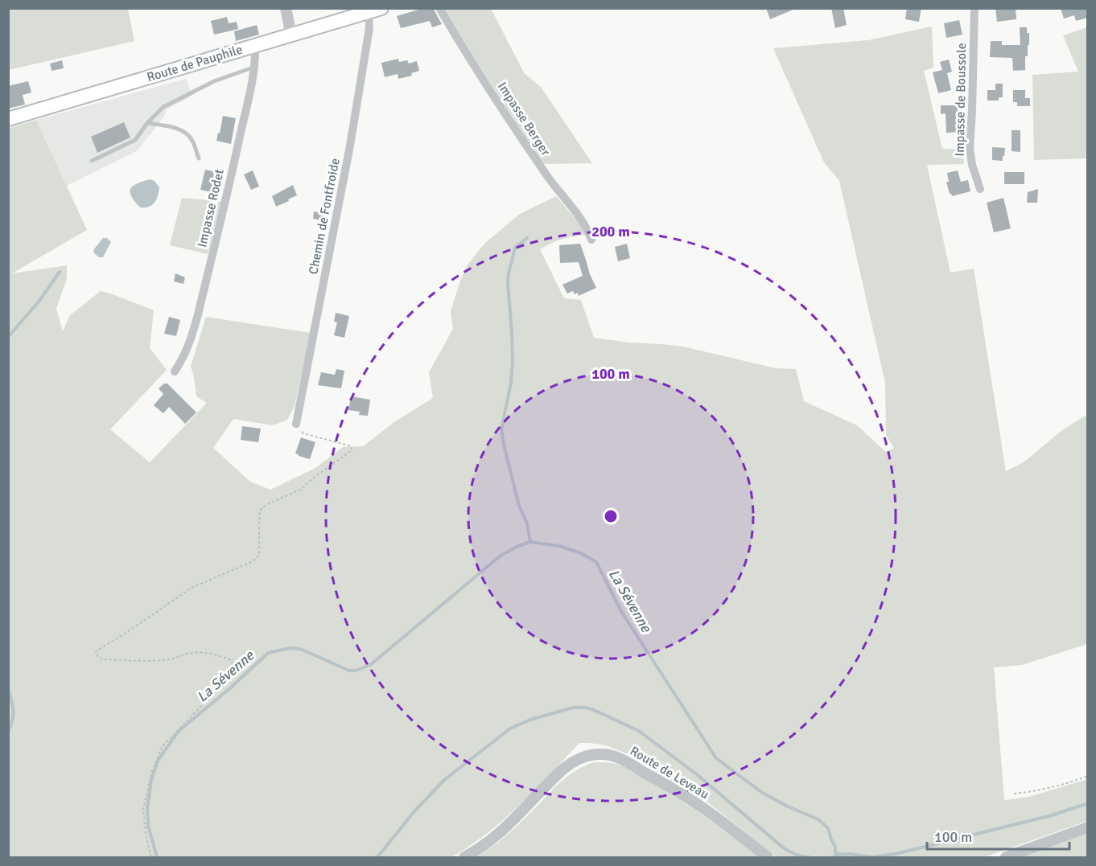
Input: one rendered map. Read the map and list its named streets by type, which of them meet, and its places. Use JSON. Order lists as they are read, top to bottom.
{
  "streets": {
    "main road": ["Route de Pauphile"],
    "street": [
      "Impasse de Boussole",
      "Impasse Berger",
      "Impasse Rodet",
      "Chemin de Fontfroide",
      "Route de Leveau"
    ]
  },
  "crossings": [
    ["Route de Pauphile", "Impasse Rodet"],
    ["Route de Pauphile", "Chemin de Fontfroide"]
  ],
  "water": ["La Sévenne"],
  "scale_bar": "100 m",
  "rings": ["200 m", "100 m"]
}
